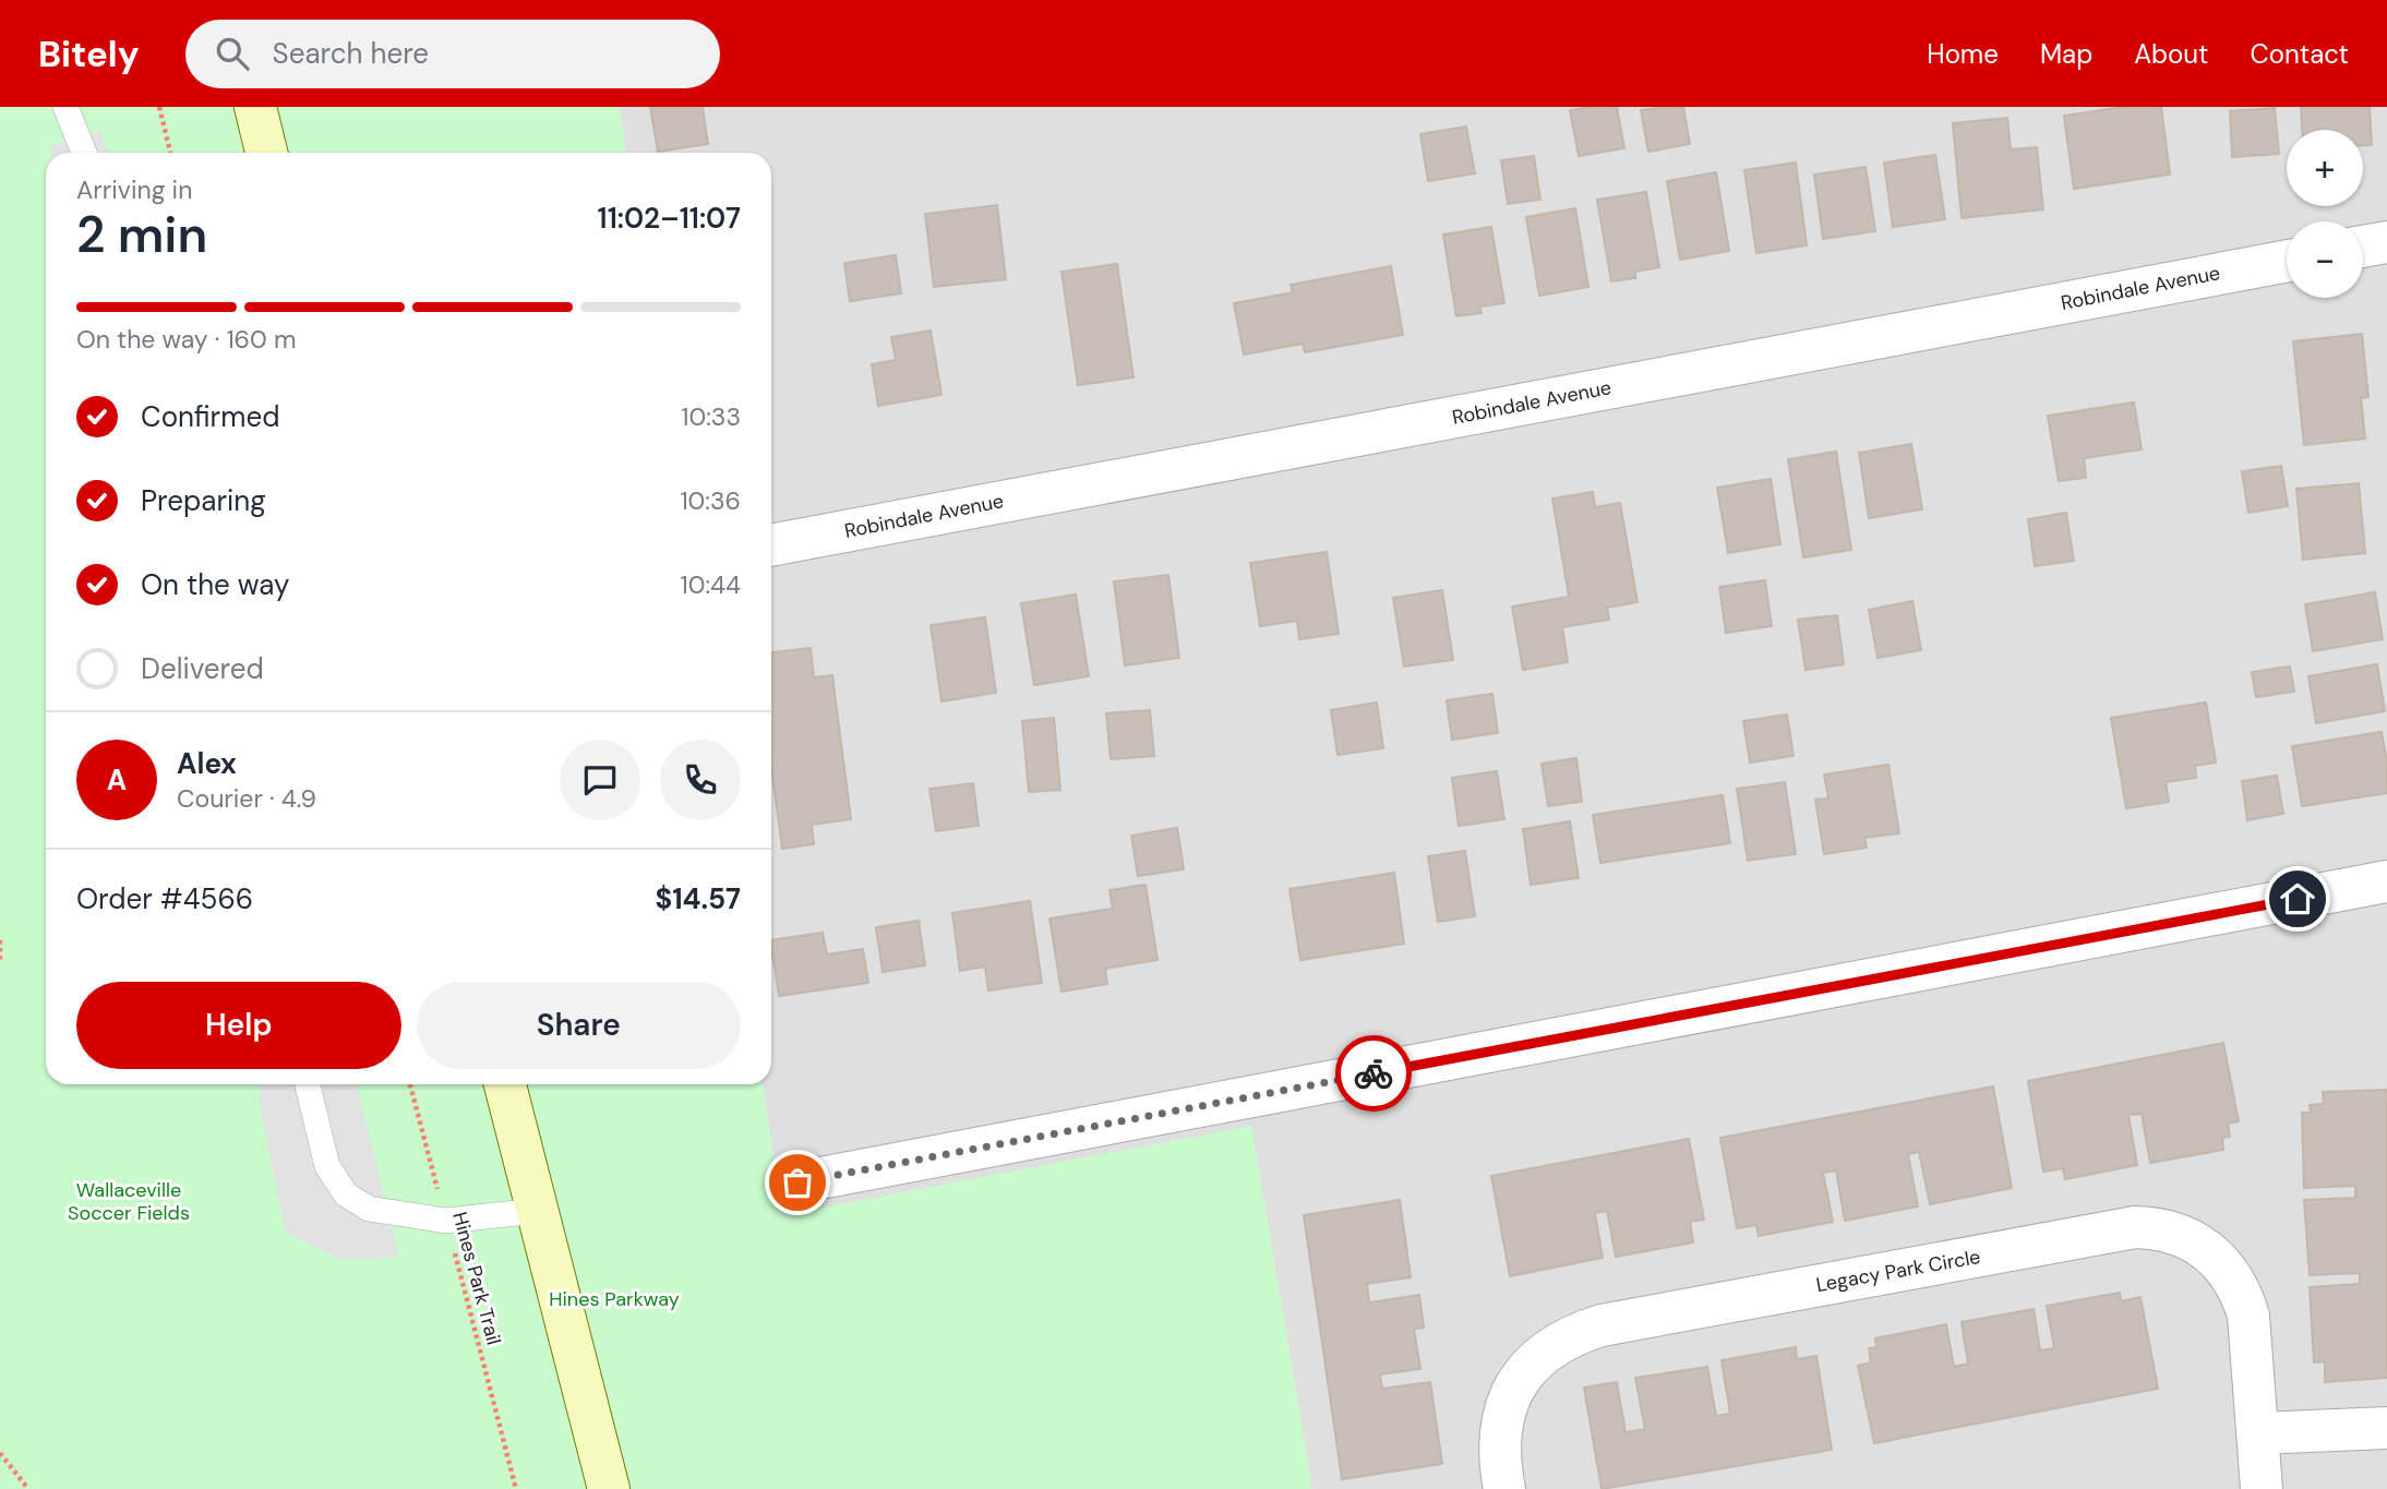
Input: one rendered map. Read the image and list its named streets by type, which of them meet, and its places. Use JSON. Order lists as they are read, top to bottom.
{
  "streets": {
    "street": ["Robindale Avenue", "Legacy Park Circle"],
    "path": ["Hines Park Trail"]
  },
  "parks": ["Wallaceville Soccer Fields", "Hines Parkway"],
  "page": {
    "header": "Bitely",
    "search": "Search here",
    "nav": [
      "Home",
      "Map",
      "About",
      "Contact"
    ],
    "map_buttons": ["+", "−"],
    "heading": ["2 min", "Arriving in", "11:02–11:07"],
    "panel": [
      "Alex",
      "Courier · 4.9",
      "Order #4566",
      "$14.57"
    ],
    "bar": "On the way · 160 m",
    "list": [
      ["Confirmed", "10:33"],
      ["Preparing", "10:36"],
      ["On the way", "10:44"],
      "Delivered"
    ],
    "round": "A",
    "buttons": ["Help", "Share"]
  }
}
